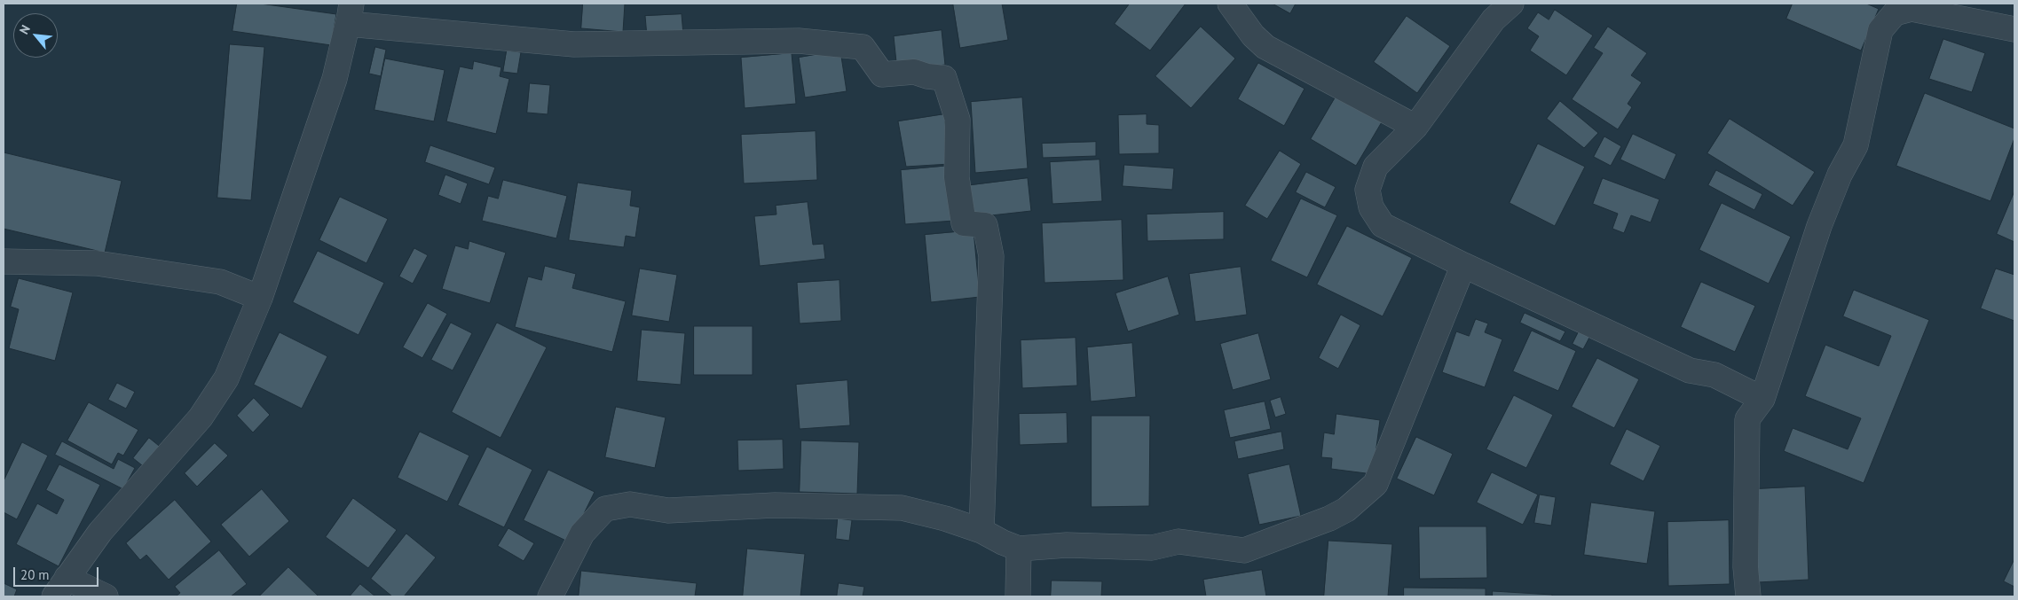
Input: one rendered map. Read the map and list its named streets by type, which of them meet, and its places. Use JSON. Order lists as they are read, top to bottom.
{
  "scale_bar": "20 m",
  "north": "top left"
}
